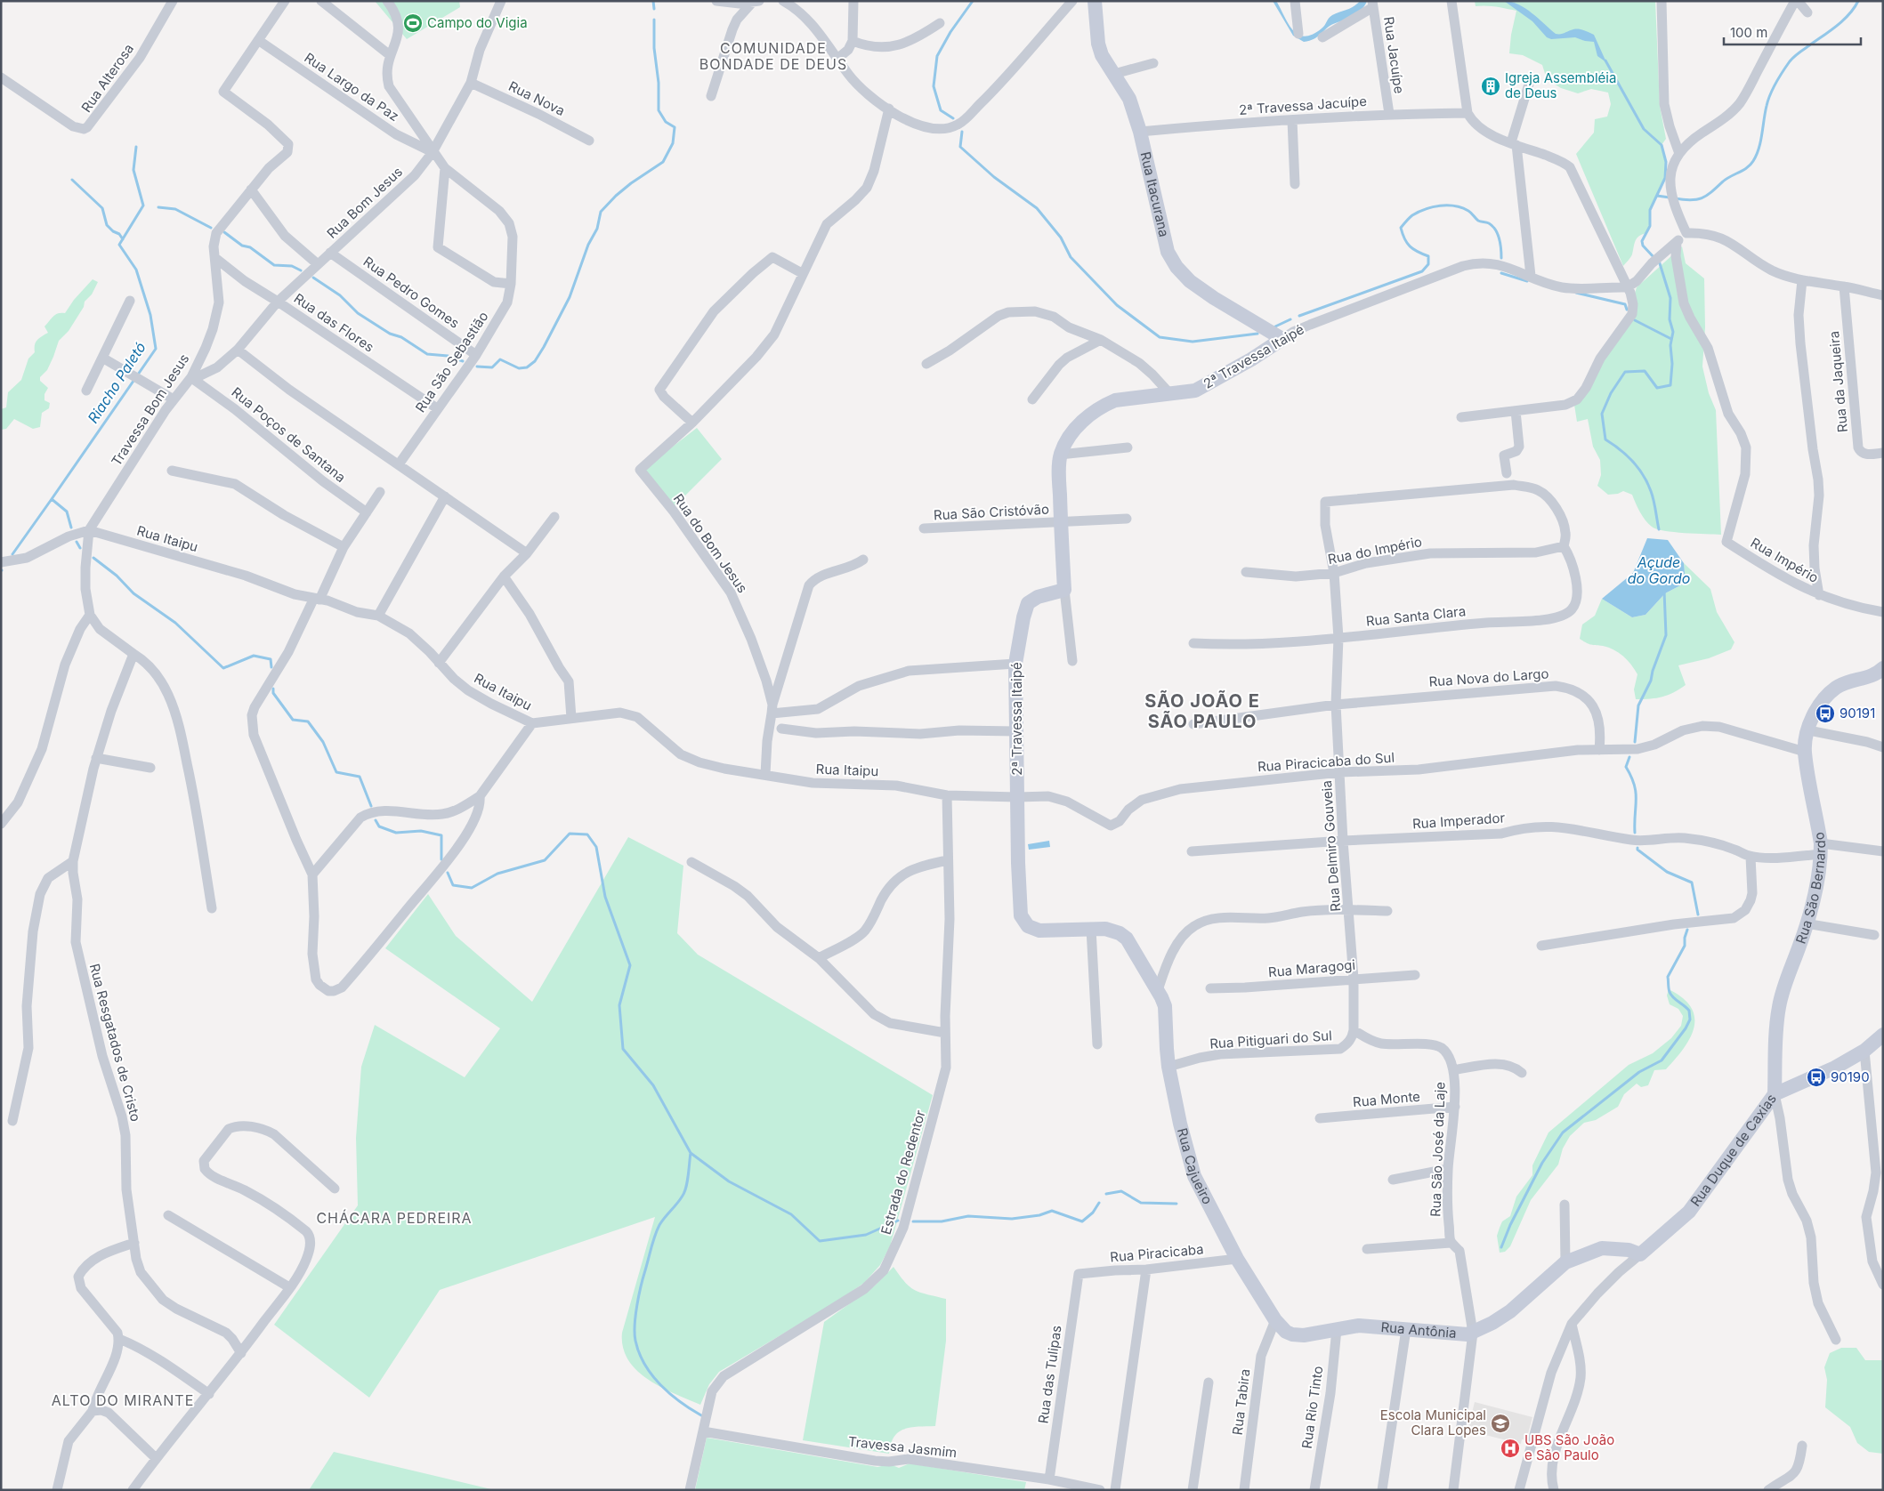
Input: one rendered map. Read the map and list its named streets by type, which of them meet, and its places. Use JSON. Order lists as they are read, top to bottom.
{
  "streets": {
    "street": [
      "Rua Jacuípe",
      "Rua Alterosa",
      "Rua Largo da Paz",
      "Rua Nova",
      "2ª Travessa Jacuípe",
      "Rua Itacurana",
      "Rua Bom Jesus",
      "Rua Pedro Gomes",
      "Rua das Flores",
      "2ª Travessa Itaipé",
      "Rua São Sebastião",
      "Rua da Jaqueira",
      "Travessa Bom Jesus",
      "Rua Poços de Santana",
      "Rua São Cristóvão",
      "Rua Itaipu",
      "Rua do Bom Jesus",
      "Rua do Império",
      "Rua Império",
      "Rua Santa Clara",
      "Rua Nova do Largo",
      "Rua Piracicaba do Sul",
      "Rua Imperador",
      "Rua Delmiro Gouveia",
      "Rua São Bernardo",
      "Rua Maragogi",
      "Rua Pitiguari do Sul",
      "Rua Resgatados de Cristo",
      "Rua Monte",
      "Rua São José da Laje",
      "Rua Duque de Caxias",
      "Rua Cajueiro",
      "Estrada do Redentor",
      "Rua Piracicaba",
      "Rua Antônia",
      "Rua das Tulipas",
      "Rua Tabira",
      "Rua Rio Tinto",
      "Travessa Jasmim"
    ]
  },
  "crossings": [
    ["Rua Jacuípe", "2ª Travessa Jacuípe"],
    ["Rua Largo da Paz", "Rua Bom Jesus"],
    ["Rua Largo da Paz", "Rua São Sebastião"],
    ["Rua Largo da Paz", "Travessa Bom Jesus"],
    ["Rua Nova", "Rua Bom Jesus"],
    ["2ª Travessa Jacuípe", "Rua Itacurana"],
    ["Rua Itacurana", "2ª Travessa Itaipé"],
    ["Rua Bom Jesus", "Rua Pedro Gomes"],
    ["Rua Bom Jesus", "Rua das Flores"],
    ["Rua Bom Jesus", "Rua São Sebastião"],
    ["Rua Bom Jesus", "Travessa Bom Jesus"],
    ["Rua Bom Jesus", "Rua Poços de Santana"],
    ["Rua Pedro Gomes", "Rua São Sebastião"],
    ["Rua das Flores", "Rua São Sebastião"],
    ["Rua das Flores", "Travessa Bom Jesus"],
    ["2ª Travessa Itaipé", "Rua São Cristóvão"],
    ["2ª Travessa Itaipé", "Rua Itaipu"],
    ["2ª Travessa Itaipé", "Rua Piracicaba do Sul"],
    ["2ª Travessa Itaipé", "Rua Pitiguari do Sul"],
    ["2ª Travessa Itaipé", "Rua Cajueiro"],
    ["Travessa Bom Jesus", "Rua Poços de Santana"],
    ["Travessa Bom Jesus", "Rua Itaipu"],
    ["Rua Itaipu", "Rua Piracicaba do Sul"],
    ["Rua Itaipu", "Estrada do Redentor"],
    ["Rua do Império", "Rua Santa Clara"],
    ["Rua do Império", "Rua Delmiro Gouveia"],
    ["Rua Santa Clara", "Rua Delmiro Gouveia"],
    ["Rua Nova do Largo", "Rua Piracicaba do Sul"],
    ["Rua Nova do Largo", "Rua Delmiro Gouveia"],
    ["Rua Piracicaba do Sul", "Rua Delmiro Gouveia"],
    ["Rua Piracicaba do Sul", "Rua São Bernardo"],
    ["Rua Imperador", "Rua Delmiro Gouveia"],
    ["Rua Delmiro Gouveia", "Rua Maragogi"],
    ["Rua Delmiro Gouveia", "Rua Pitiguari do Sul"],
    ["Rua São Bernardo", "Rua Duque de Caxias"],
    ["Rua Pitiguari do Sul", "Rua Cajueiro"],
    ["Rua Monte", "Rua São José da Laje"],
    ["Rua São José da Laje", "Rua Antônia"],
    ["Rua Duque de Caxias", "Rua Antônia"],
    ["Rua Cajueiro", "Rua Piracicaba"],
    ["Rua Cajueiro", "Rua Antônia"],
    ["Estrada do Redentor", "Travessa Jasmim"],
    ["Rua Piracicaba", "Rua Antônia"],
    ["Rua Piracicaba", "Rua das Tulipas"],
    ["Rua Antônia", "Rua Tabira"],
    ["Rua Antônia", "Rua Rio Tinto"],
    ["Rua das Tulipas", "Travessa Jasmim"]
  ],
  "districts": [
    "COMUNIDADE BONDADE DE DEUS",
    "SÃO JOÃO E SÃO PAULO",
    "CHÁCARA PEDREIRA",
    "ALTO DO MIRANTE"
  ],
  "water": ["Riacho Paletó", "Açude do Gordo"],
  "places": {
    "sports": ["Campo do Vigia"],
    "building": ["Igreja Assembléia de Deus"],
    "bus stop": ["90191", "90190"],
    "school or university": ["Escola Municipal Clara Lopes"],
    "hospital": ["UBS São João e São Paulo"]
  },
  "scale_bar": "100 m"
}
